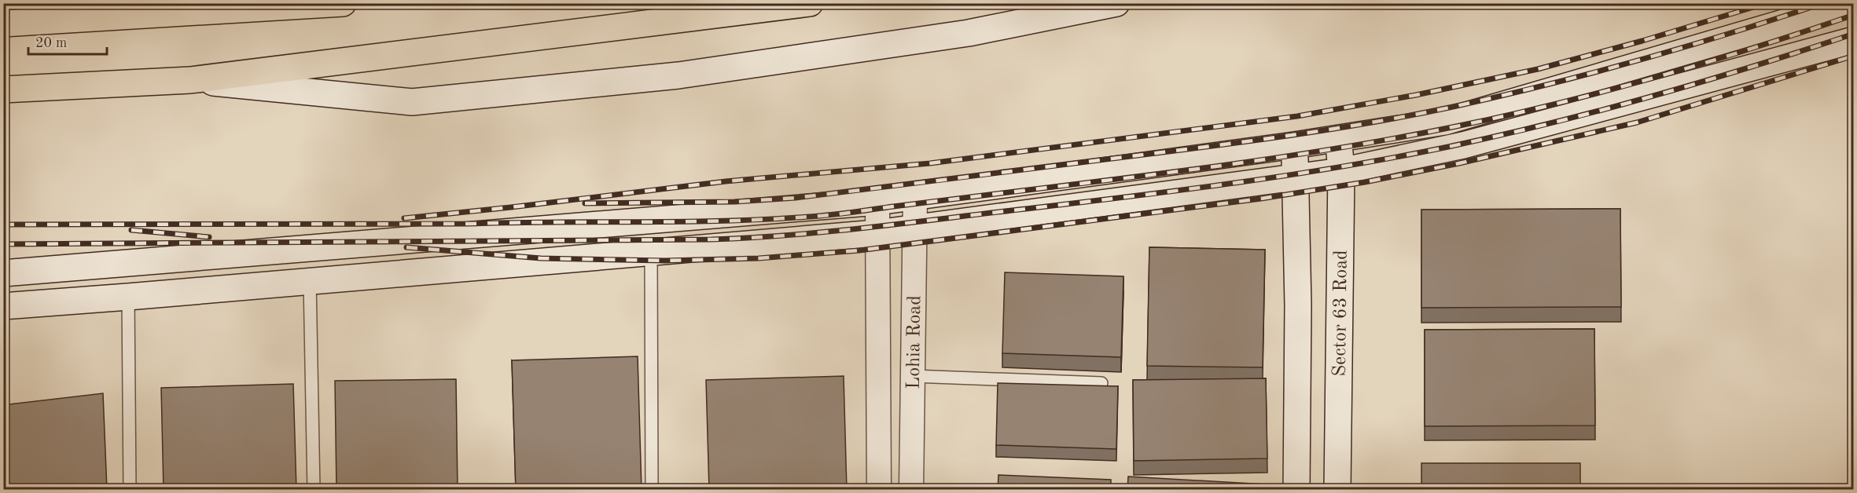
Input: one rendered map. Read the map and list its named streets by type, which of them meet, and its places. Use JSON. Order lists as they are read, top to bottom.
{
  "streets": {
    "street": ["Sector 63 Road", "Lohia Road"]
  },
  "scale_bar": "20 m"
}
